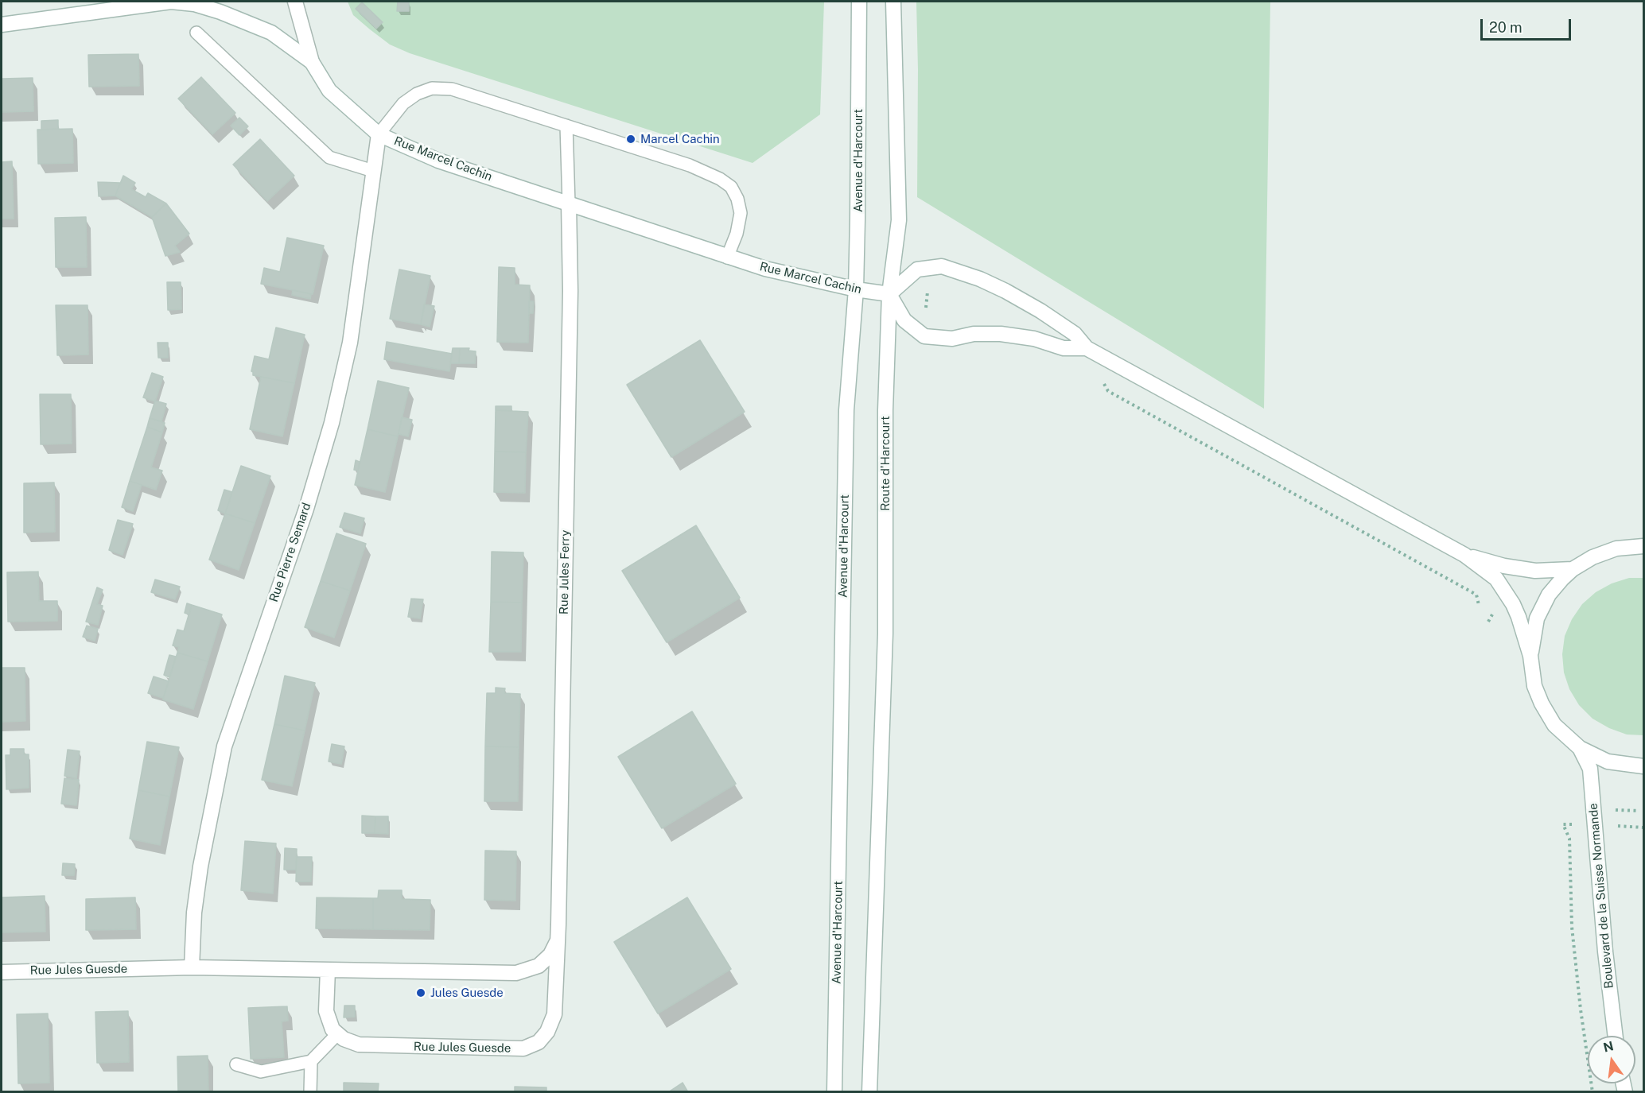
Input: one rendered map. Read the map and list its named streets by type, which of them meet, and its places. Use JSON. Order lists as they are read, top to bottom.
{
  "streets": {
    "street": [
      "Rue Marcel Cachin",
      "Avenue d'Harcourt",
      "Route d'Harcourt",
      "Rue Pierre Semard",
      "Rue Jules Ferry",
      "Boulevard de la Suisse Normande",
      "Rue Jules Guesde"
    ]
  },
  "crossings": [
    ["Rue Marcel Cachin", "Avenue d'Harcourt"],
    ["Rue Marcel Cachin", "Route d'Harcourt"],
    ["Rue Marcel Cachin", "Rue Pierre Semard"],
    ["Rue Marcel Cachin", "Rue Jules Ferry"],
    ["Rue Pierre Semard", "Rue Jules Guesde"],
    ["Rue Jules Ferry", "Rue Jules Guesde"]
  ],
  "places": ["Marcel Cachin", "Jules Guesde"],
  "scale_bar": "20 m",
  "north": "top"
}
